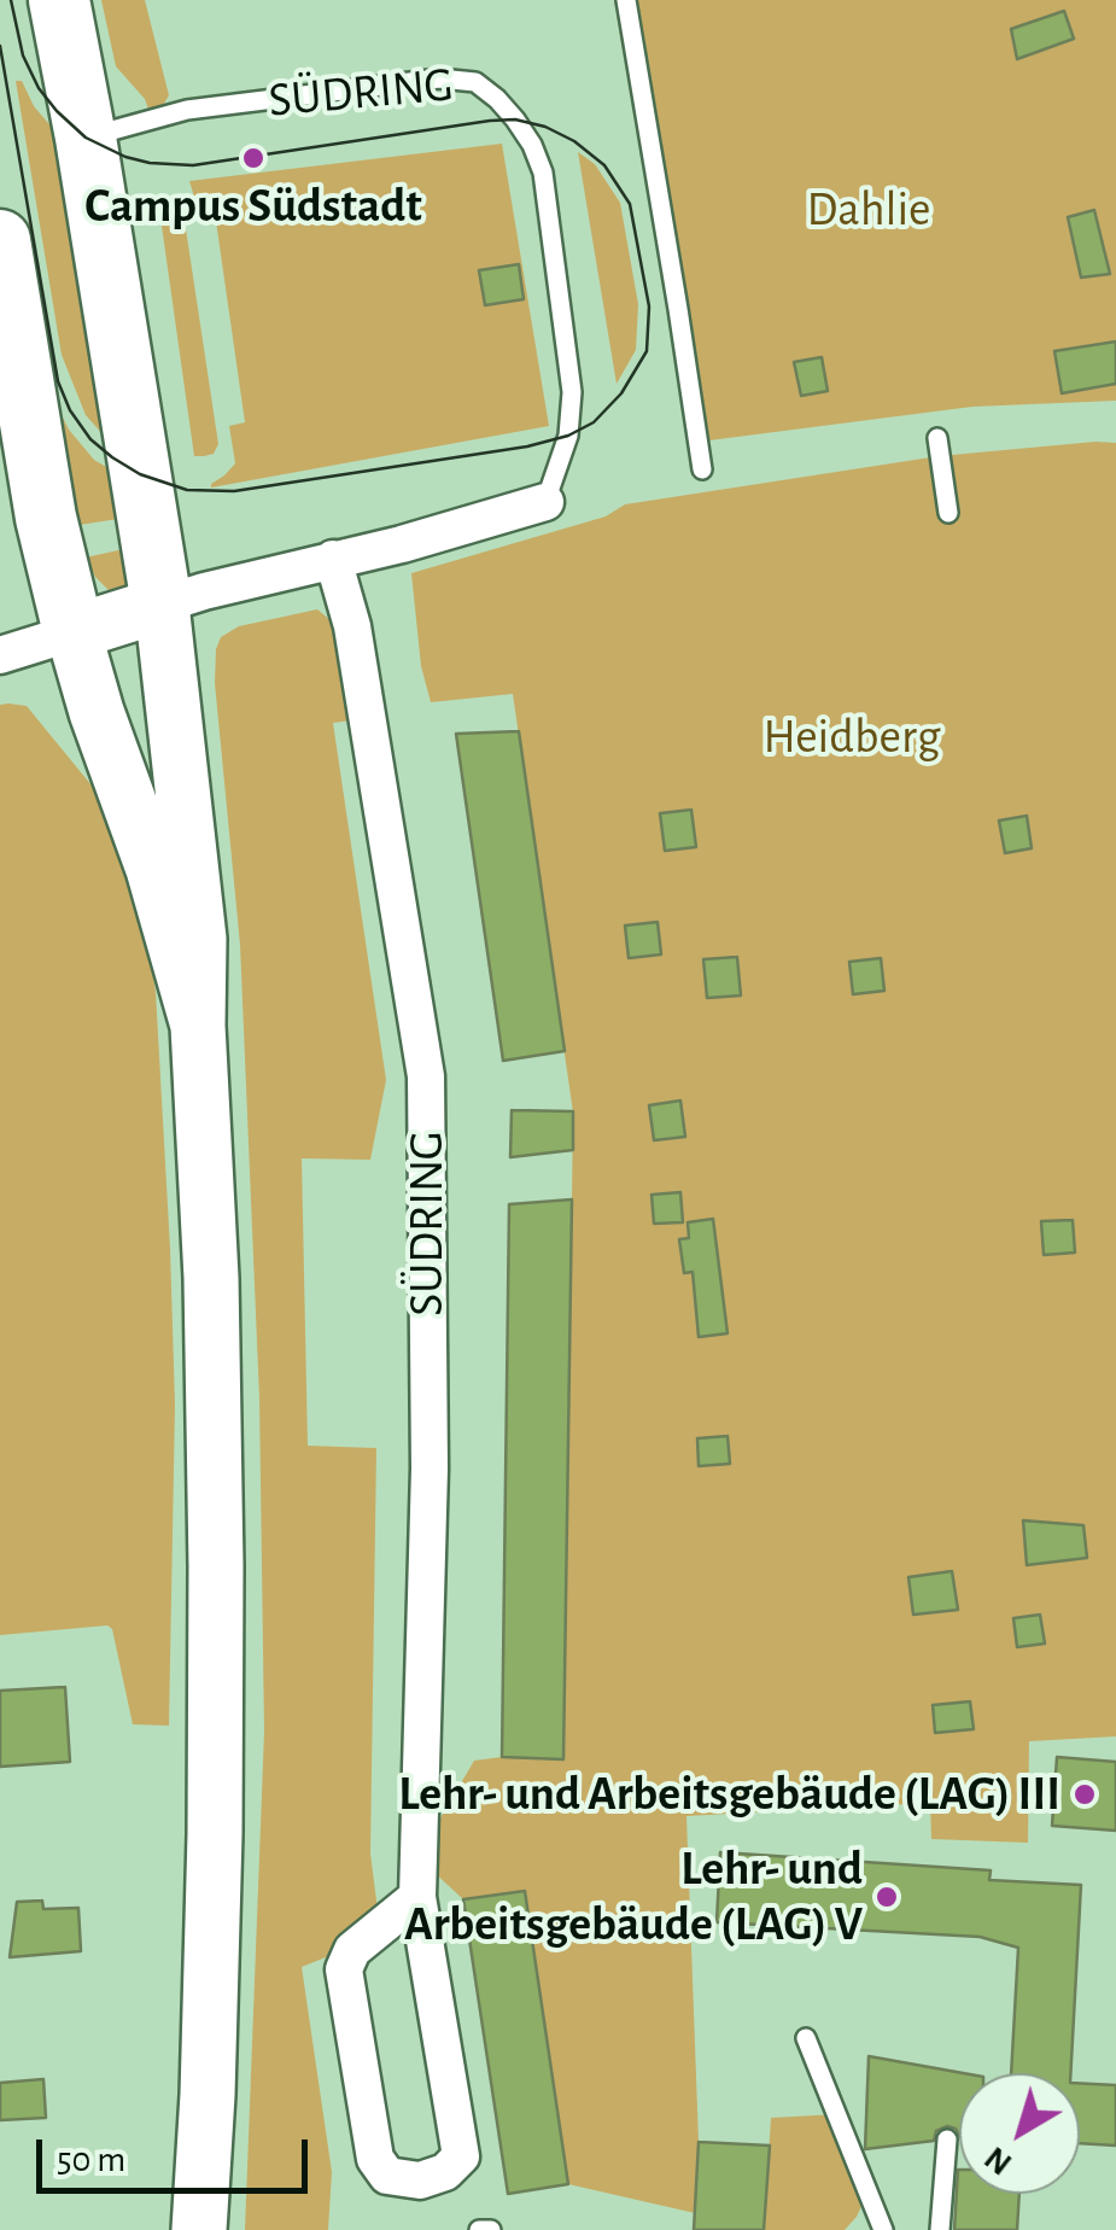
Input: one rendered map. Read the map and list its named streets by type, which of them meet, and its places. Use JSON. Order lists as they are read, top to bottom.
{
  "streets": {
    "main road": ["SÜDRING"]
  },
  "parks": ["Dahlie", "Heidberg"],
  "places": ["Campus Südstadt", "Lehr- und Arbeitsgebäude (LAG) III", "Lehr- und Arbeitsgebäude (LAG) V"],
  "scale_bar": "50 m",
  "north": "bottom left"
}
